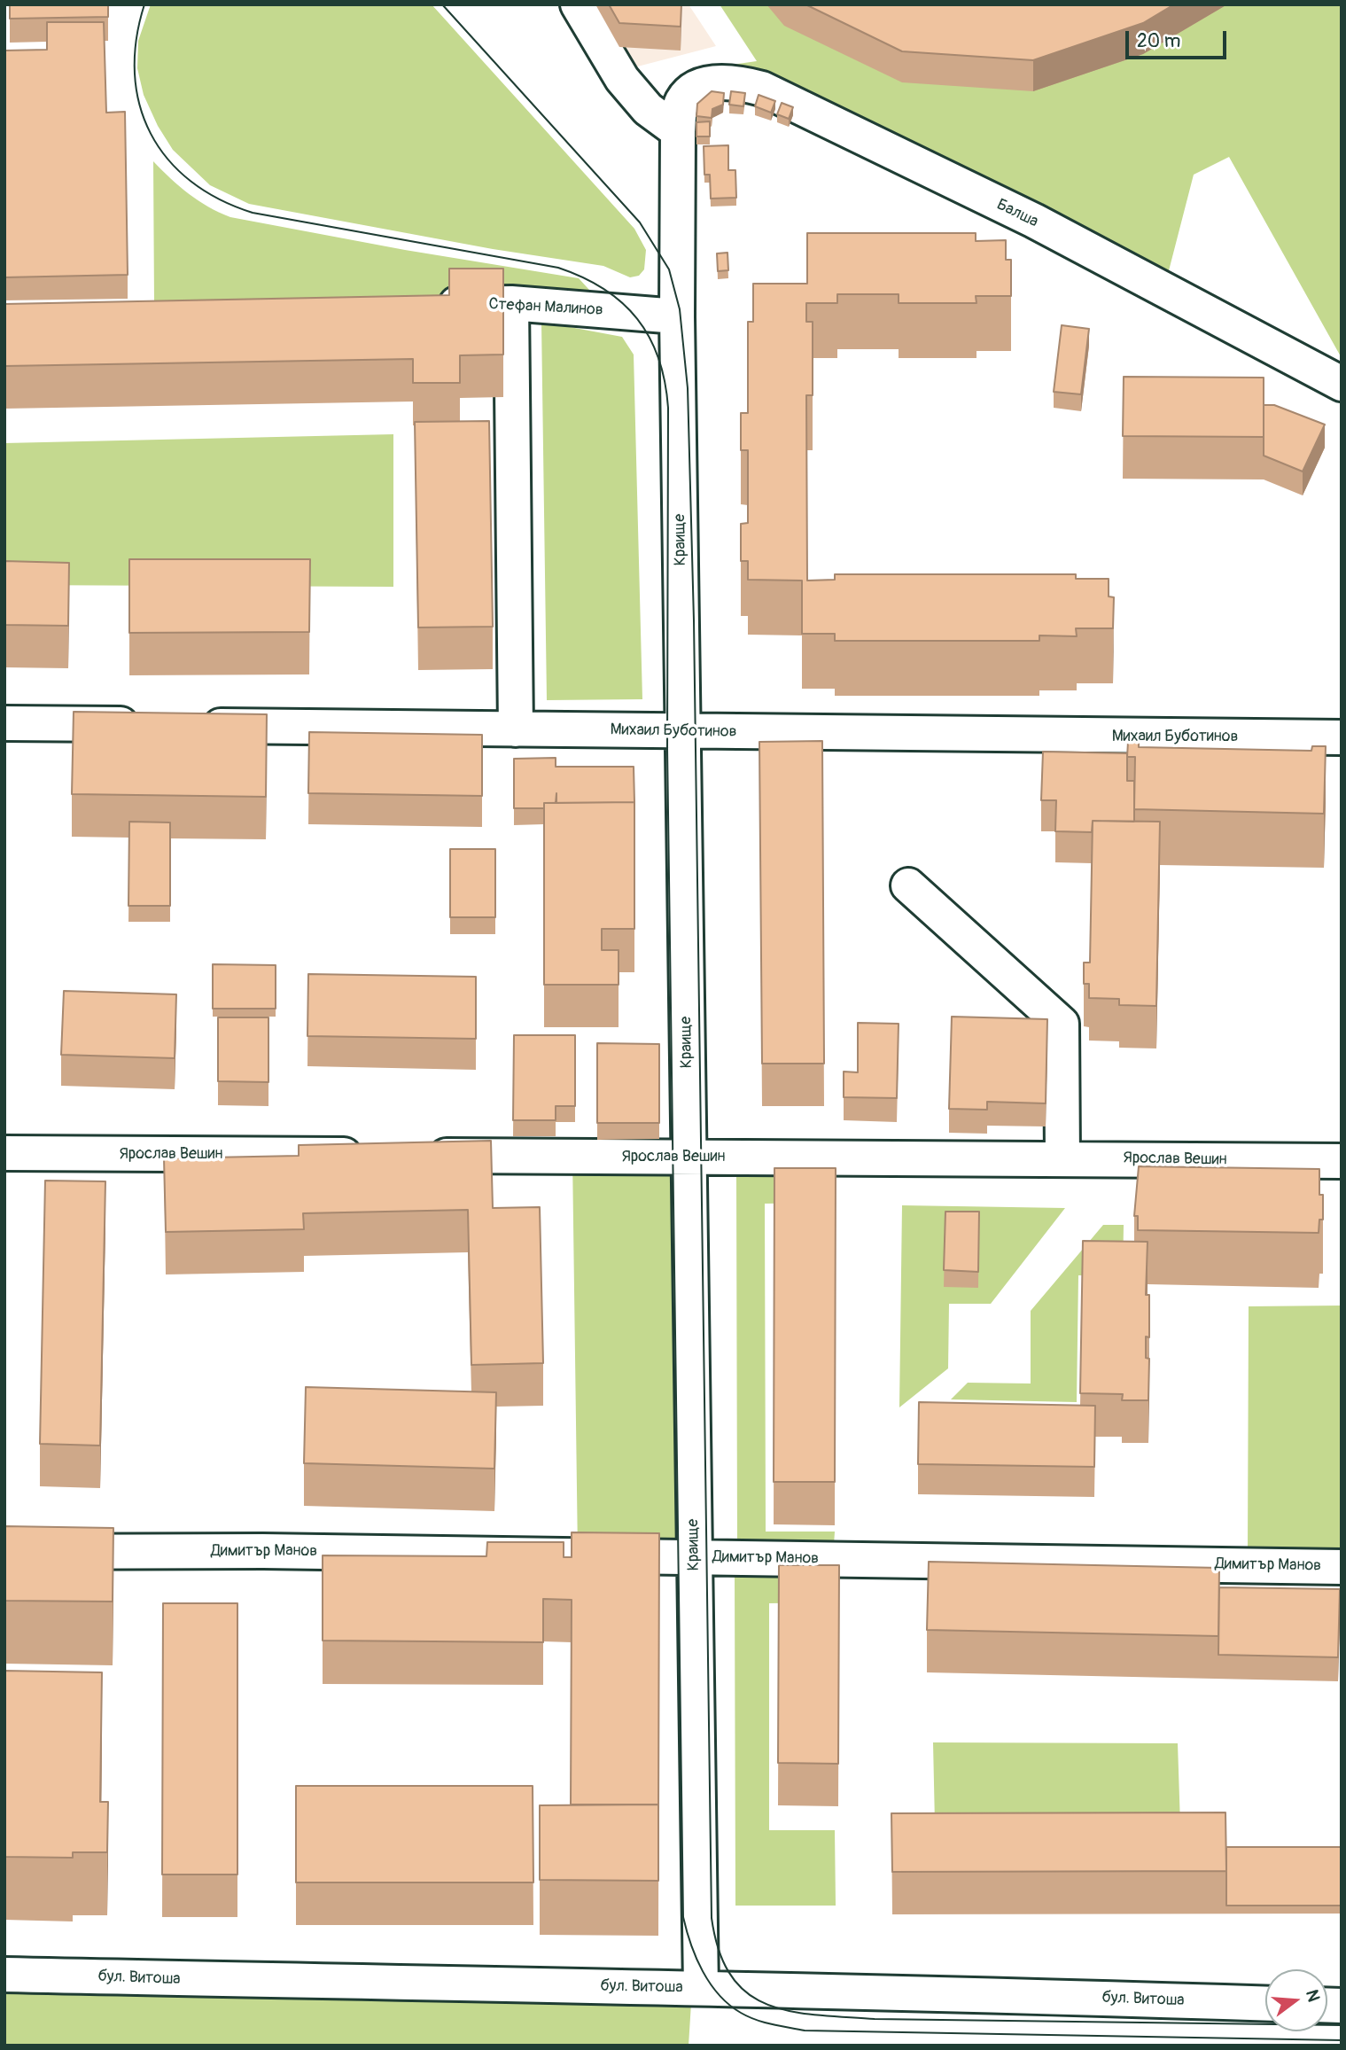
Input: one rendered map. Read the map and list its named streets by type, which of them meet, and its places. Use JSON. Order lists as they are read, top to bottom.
{
  "streets": {
    "street": [
      "Балша",
      "Стефан Малинов",
      "Краище",
      "Михаил Буботинов",
      "Ярослав Вешин",
      "Димитър Манов",
      "бул. Витоша"
    ]
  },
  "crossings": [
    ["Балша", "Краище"],
    ["Стефан Малинов", "Краище"],
    ["Краище", "Михаил Буботинов"],
    ["Краище", "Ярослав Вешин"],
    ["Краище", "Димитър Манов"],
    ["Краище", "бул. Витоша"]
  ],
  "scale_bar": "20 m",
  "north": "right"
}
